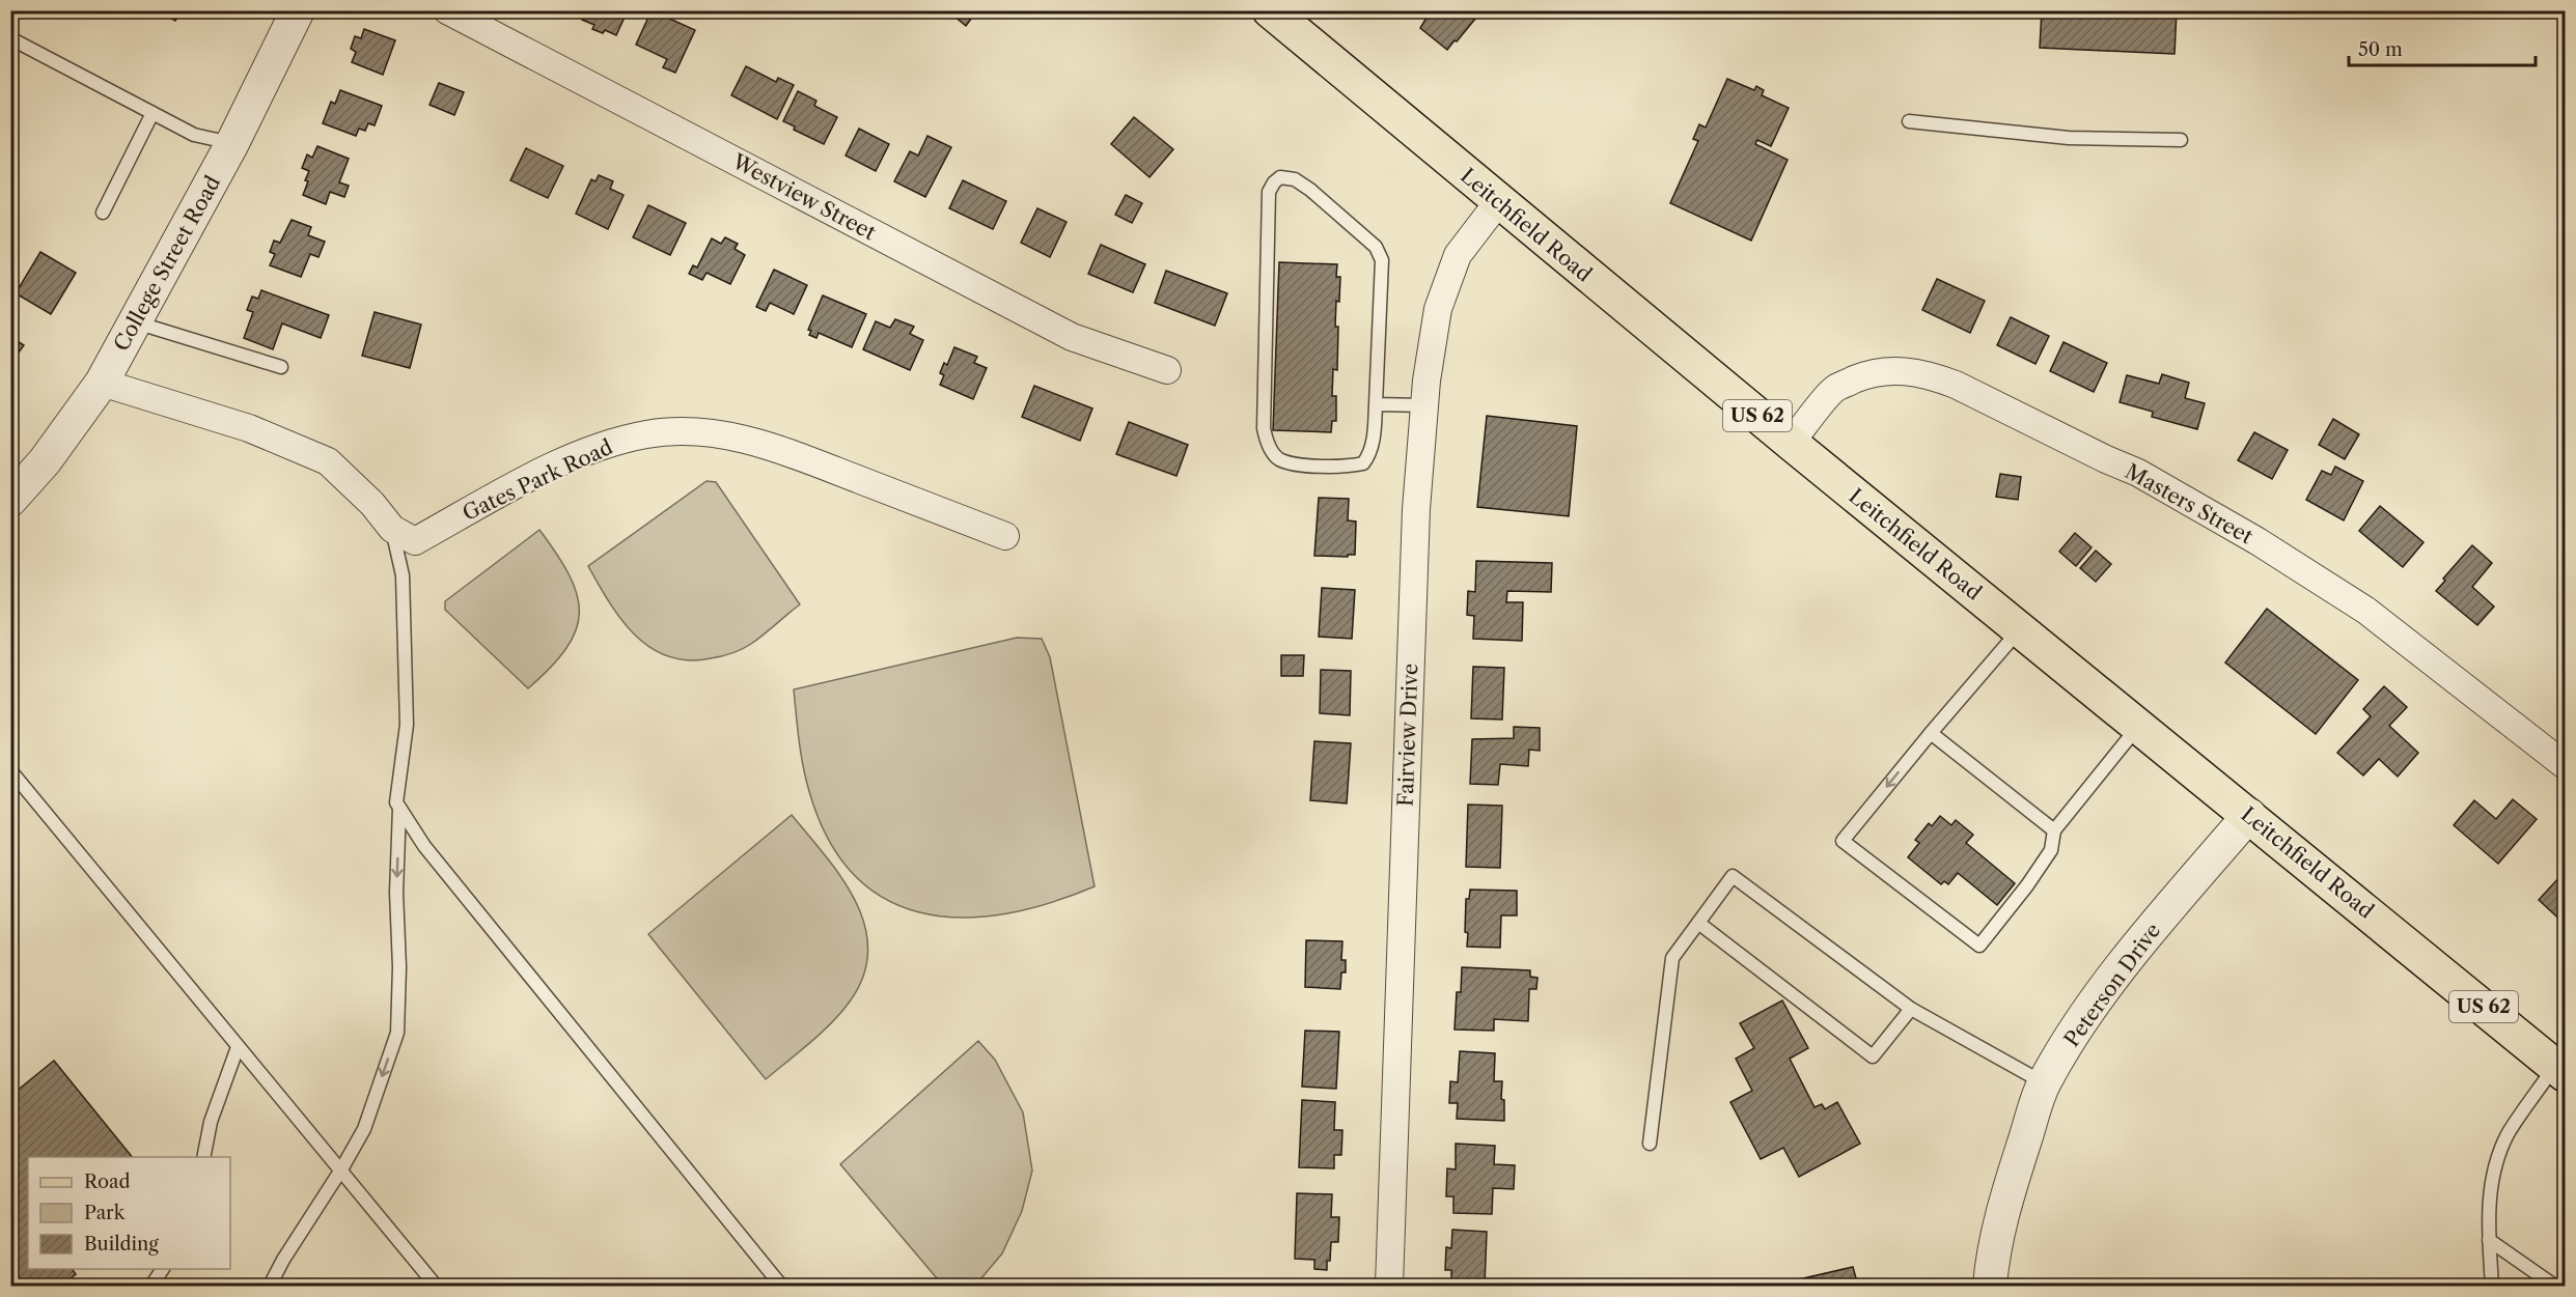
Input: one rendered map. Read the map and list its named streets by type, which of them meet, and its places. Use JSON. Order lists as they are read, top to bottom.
{
  "streets": {
    "main road": ["Leitchfield Road", "US 62"],
    "street": [
      "Westview Street",
      "College Street Road",
      "Gates Park Road",
      "Masters Street",
      "Fairview Drive",
      "Peterson Drive"
    ]
  },
  "crossings": [
    ["Leitchfield Road", "Masters Street"],
    ["Leitchfield Road", "Fairview Drive"],
    ["Leitchfield Road", "Peterson Drive"]
  ],
  "legend": ["Road", "Park", "Building"],
  "scale_bar": "50 m"
}
